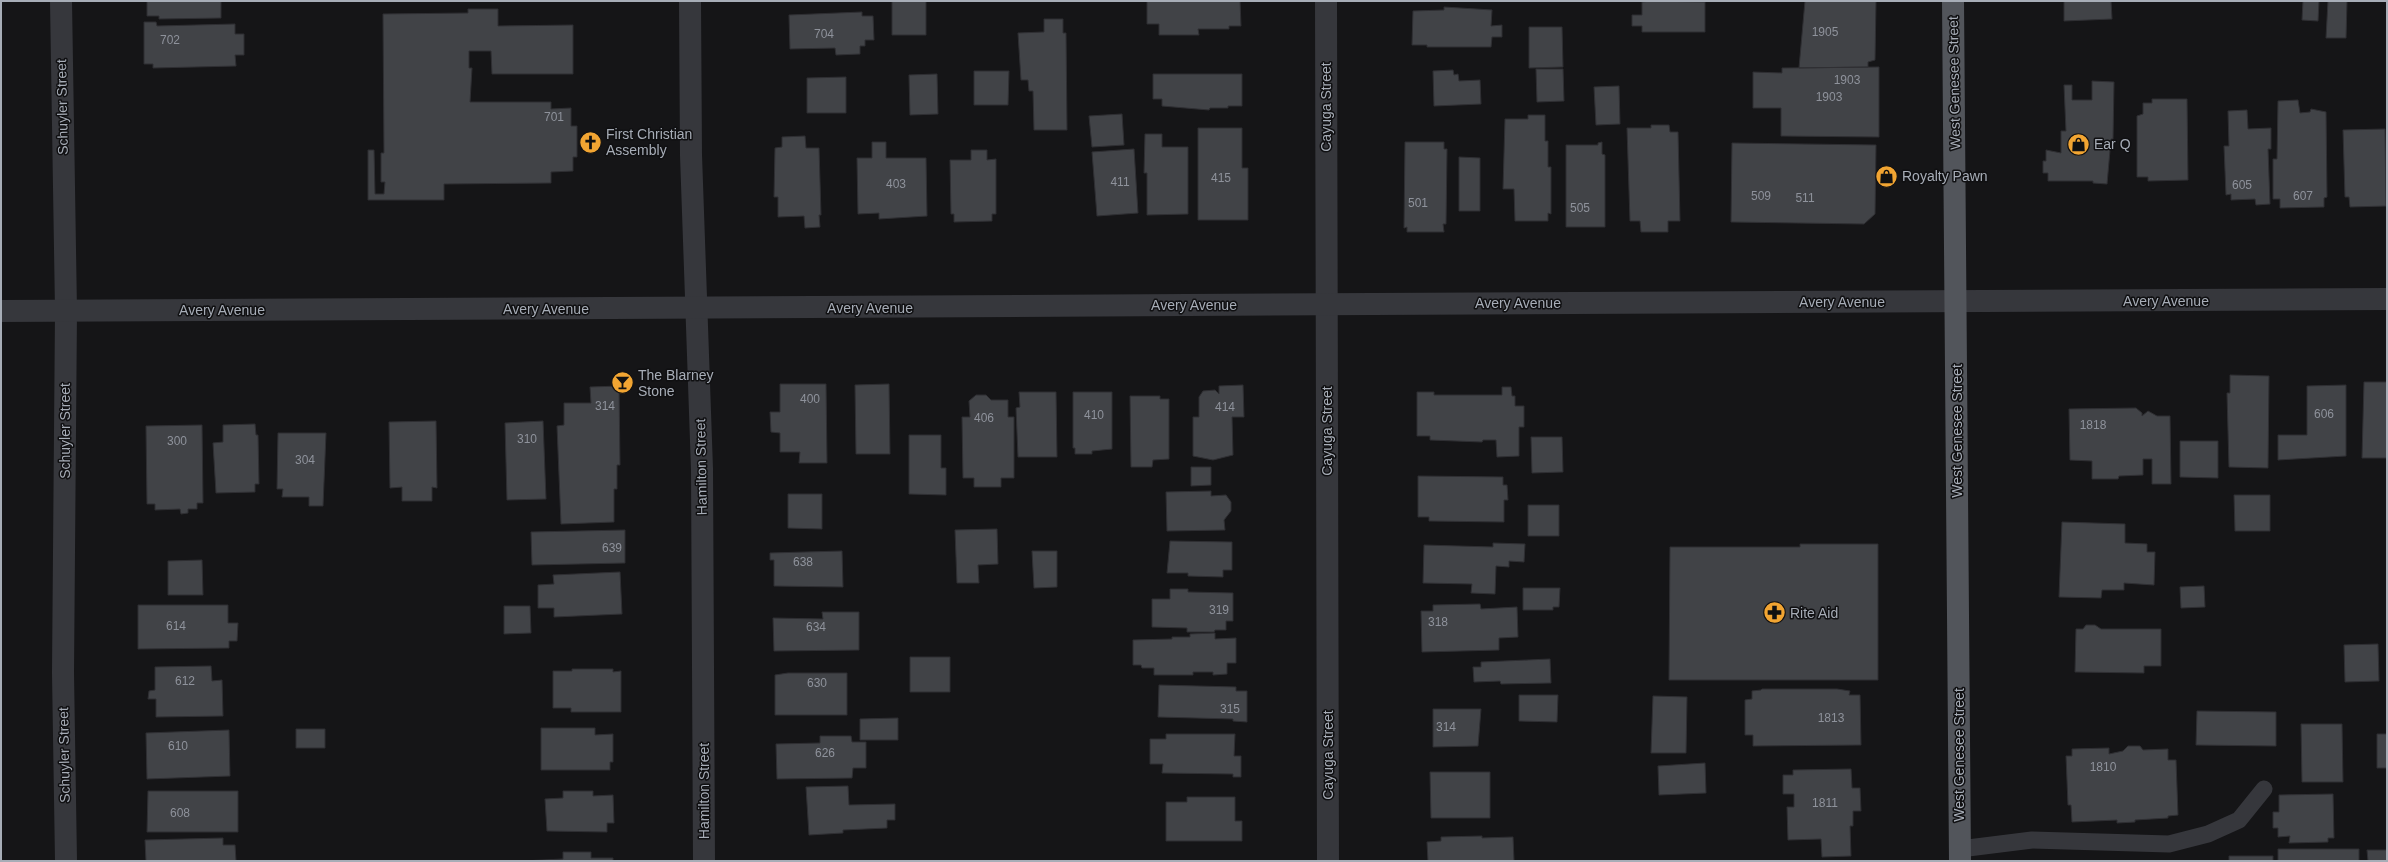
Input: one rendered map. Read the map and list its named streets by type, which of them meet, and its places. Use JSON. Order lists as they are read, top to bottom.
{
  "streets": {
    "main road": ["West Genesee Street"],
    "street": [
      "Schuyler Street",
      "Cayuga Street",
      "Avery Avenue",
      "Hamilton Street"
    ]
  },
  "crossings": [
    ["West Genesee Street", "Avery Avenue"],
    ["Schuyler Street", "Avery Avenue"],
    ["Cayuga Street", "Avery Avenue"],
    ["Avery Avenue", "Hamilton Street"]
  ],
  "places": {
    "church": ["First Christian Assembly"],
    "shop": ["Ear Q", "Royalty Pawn"],
    "bar": ["The Blarney Stone"],
    "pharmacy": ["Rite Aid"]
  },
  "house_numbers": [
    "1905",
    "704",
    "702",
    "1903",
    "1903",
    "701",
    "415",
    "411",
    "403",
    "605",
    "509",
    "607",
    "511",
    "501",
    "505",
    "400",
    "314",
    "414",
    "606",
    "410",
    "406",
    "1818",
    "310",
    "300",
    "304",
    "639",
    "638",
    "319",
    "318",
    "614",
    "634",
    "612",
    "630",
    "315",
    "1813",
    "314",
    "610",
    "626",
    "1810",
    "1811",
    "608"
  ]
}
